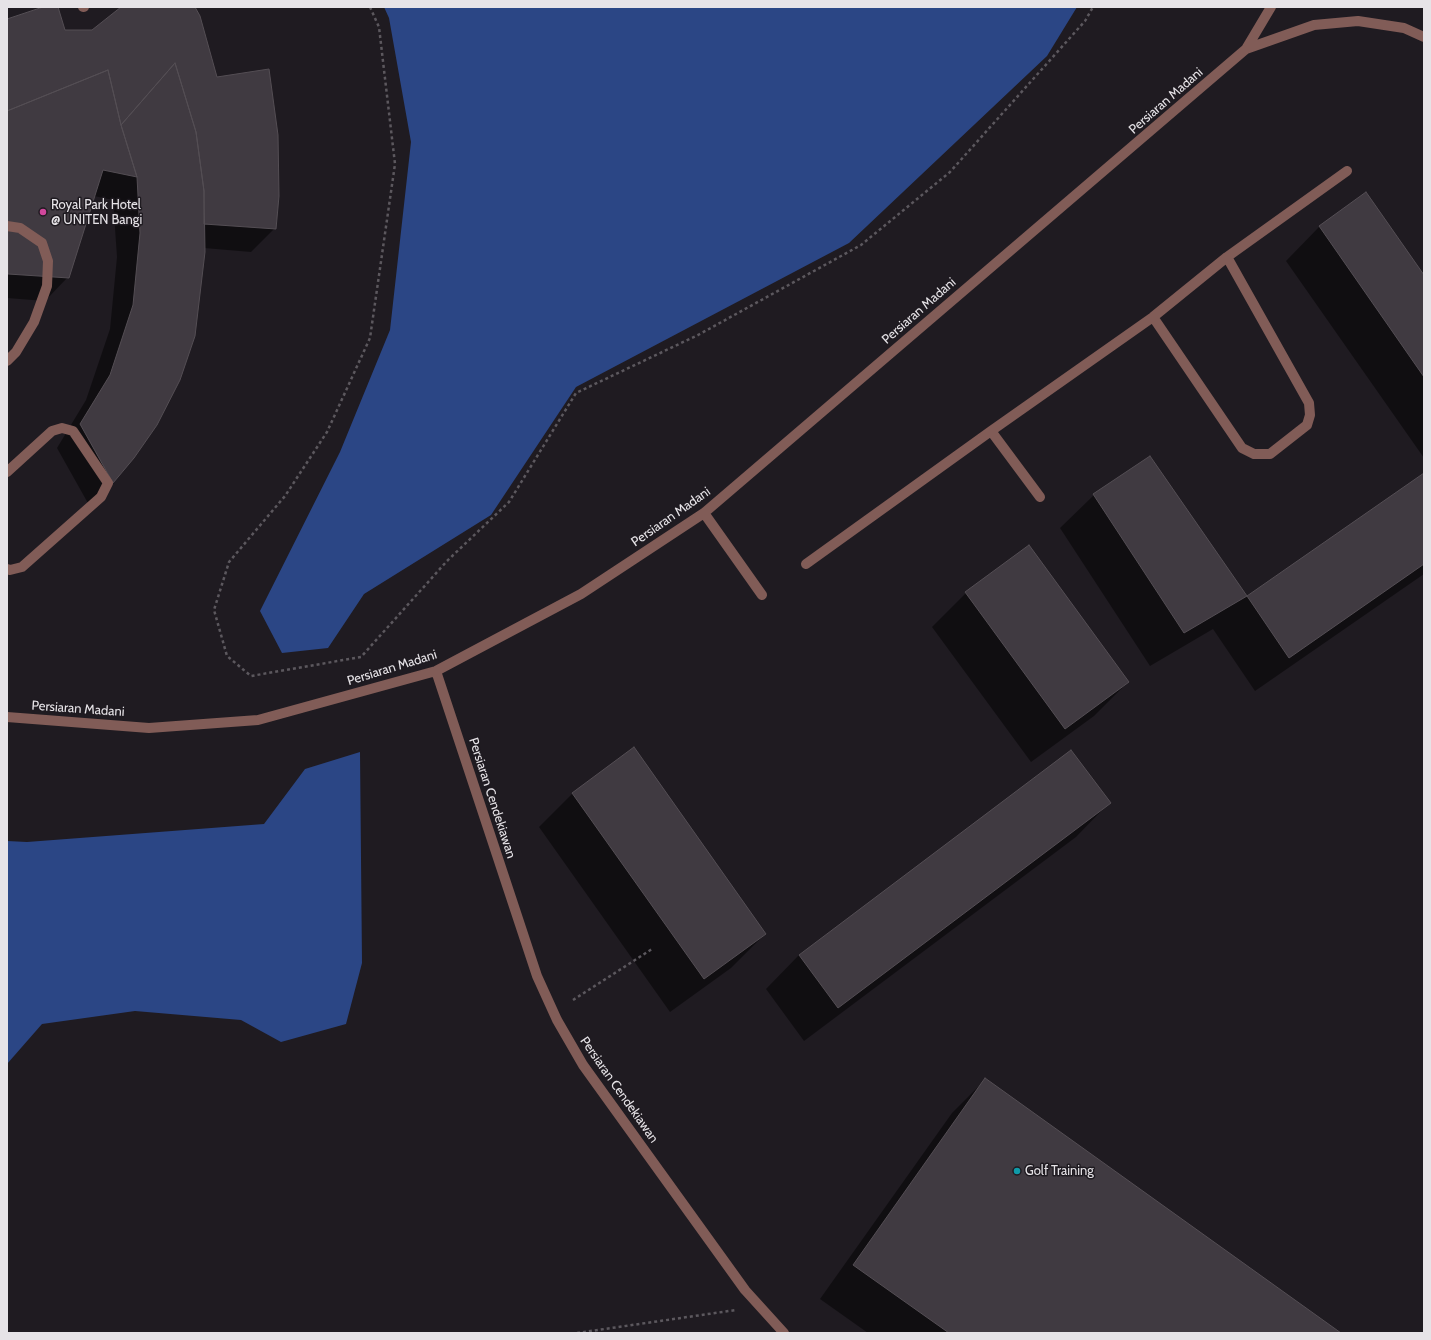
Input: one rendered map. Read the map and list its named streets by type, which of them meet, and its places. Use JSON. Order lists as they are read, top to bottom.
{
  "streets": {
    "street": ["Persiaran Madani", "Persiaran Cendekiawan"]
  },
  "crossings": [
    ["Persiaran Madani", "Persiaran Cendekiawan"]
  ],
  "places": ["Royal Park Hotel @ UNITEN Bangi", "Golf Training"]
}
